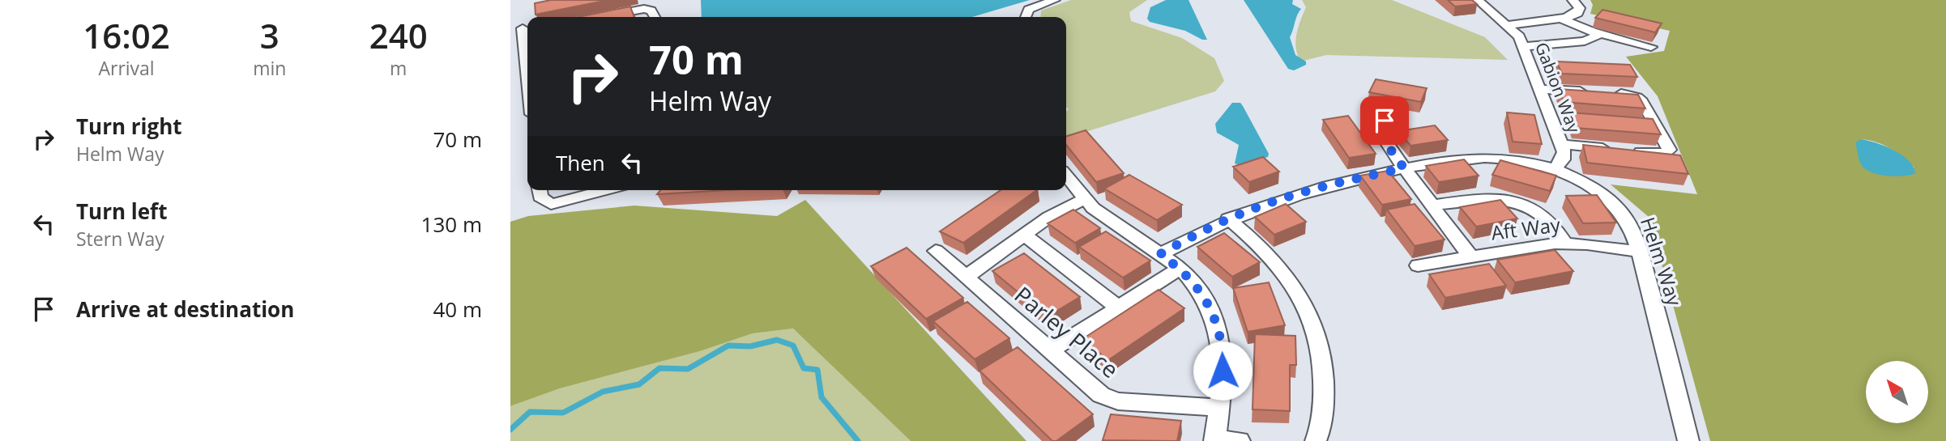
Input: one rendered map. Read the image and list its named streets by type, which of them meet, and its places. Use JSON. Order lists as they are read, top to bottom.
{
  "streets": {
    "street": [
      "Gabion Way",
      "Aft Way",
      "Helm Way",
      "Parley Place"
    ]
  },
  "crossings": [
    ["Gabion Way", "Helm Way"],
    ["Aft Way", "Helm Way"]
  ],
  "north": "top left",
  "page": {
    "eta": [
      "16:02",
      "Arrival",
      "3",
      "min",
      "240",
      "m"
    ],
    "turn": ["70 m", "Helm Way"],
    "list": [
      {
        "name": "Turn right",
        "note": "Helm Way",
        "value": "70 m"
      },
      {
        "name": "Turn left",
        "note": "Stern Way",
        "value": "130 m"
      },
      {
        "name": "Arrive at destination",
        "value": "40 m"
      }
    ],
    "then": "Then"
  }
}
